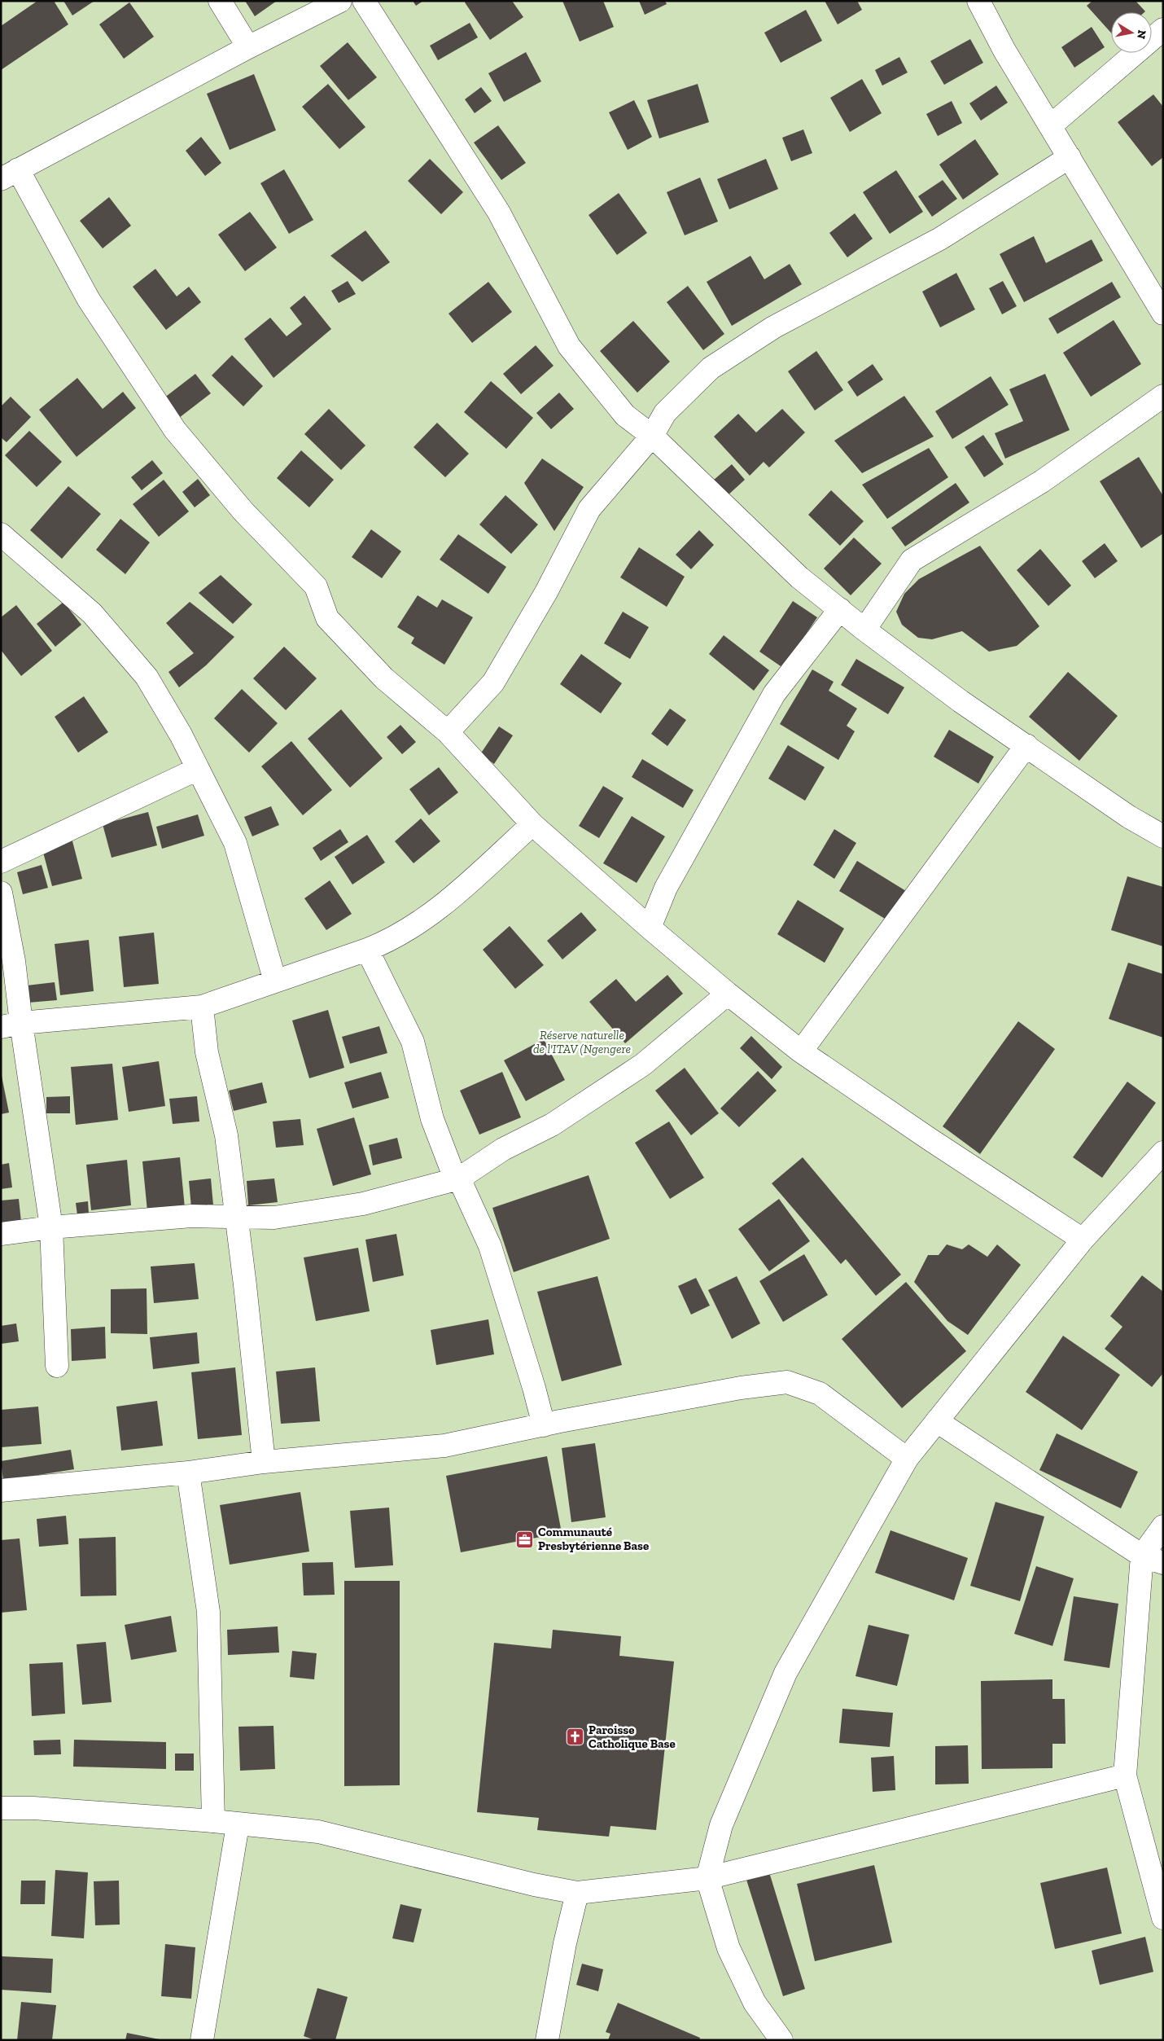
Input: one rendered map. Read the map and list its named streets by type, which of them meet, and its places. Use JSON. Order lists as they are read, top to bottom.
{
  "parks": ["Réserve naturelle de l'ITAV (Ngengere"],
  "places": {
    "office": ["Communauté Presbytérienne Base"],
    "church": ["Paroisse Catholique Base"]
  },
  "north": "right"
}
